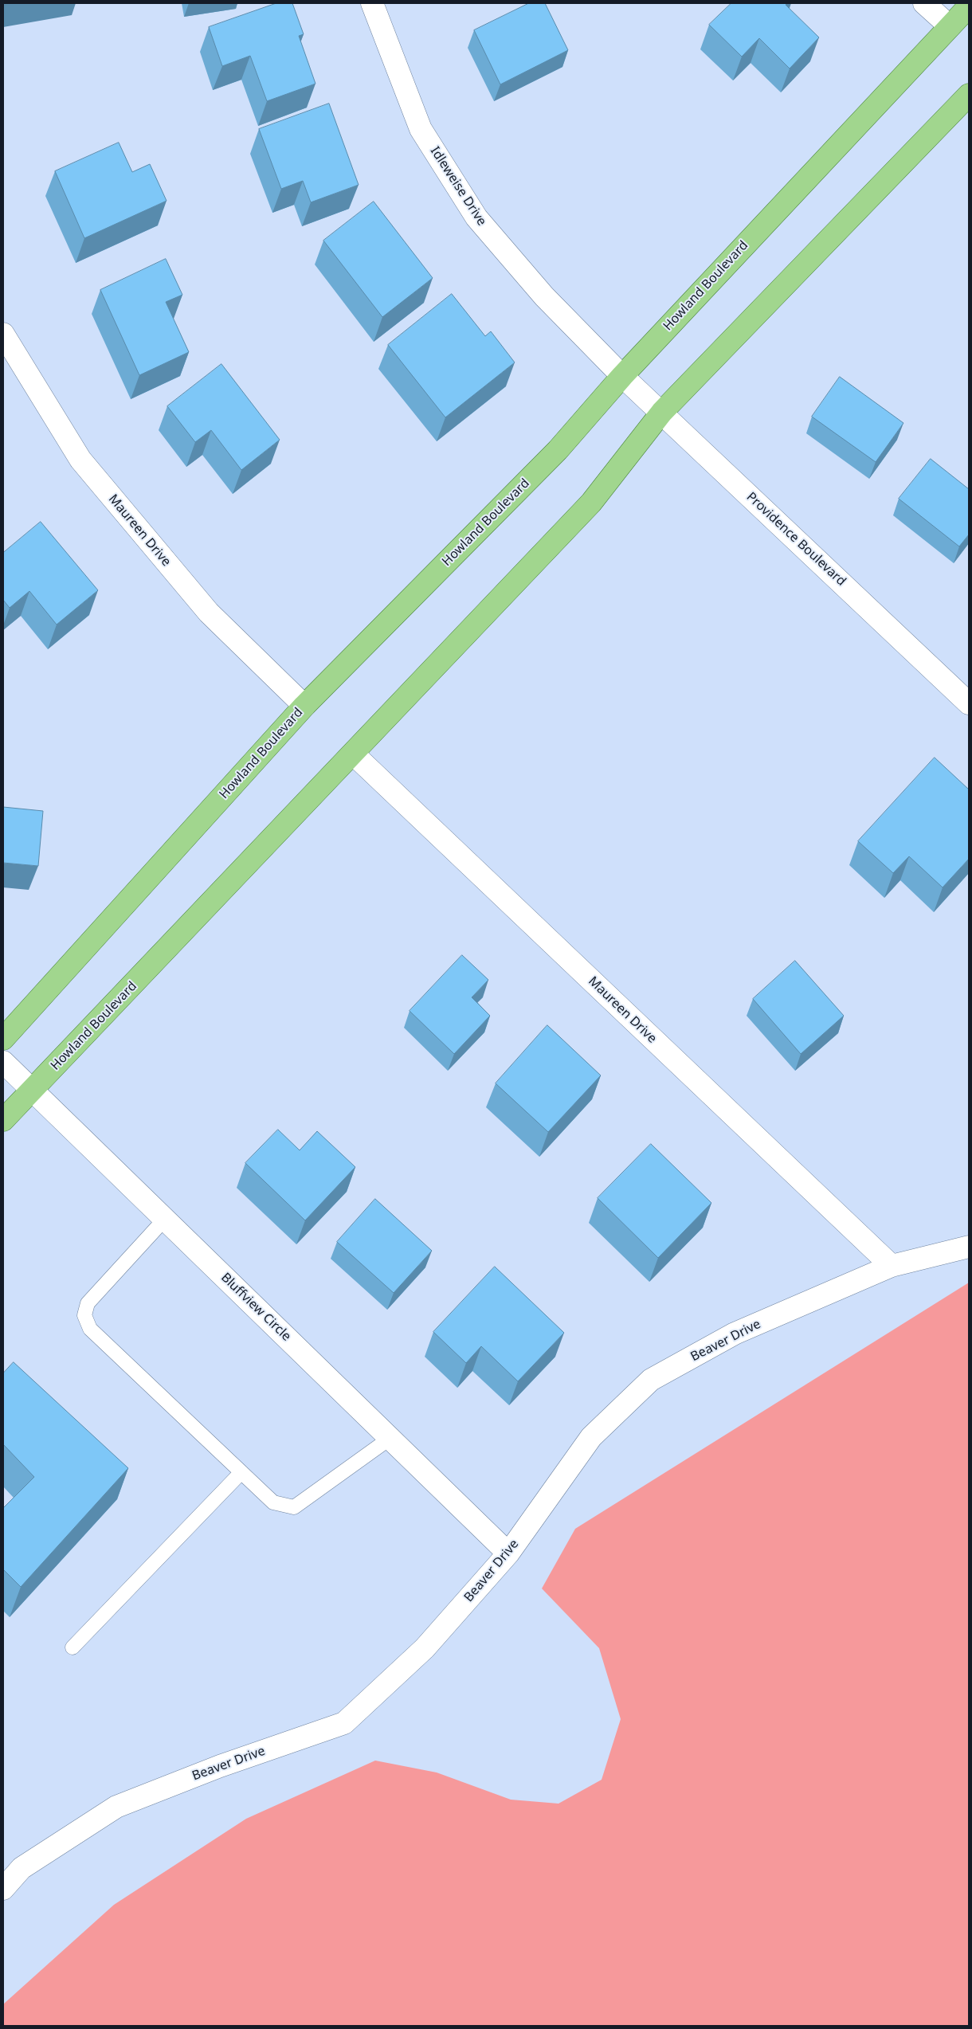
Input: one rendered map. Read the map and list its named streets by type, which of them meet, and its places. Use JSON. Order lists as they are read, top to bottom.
{
  "streets": {
    "main road": ["Howland Boulevard"],
    "street": [
      "Idleweise Drive",
      "Maureen Drive",
      "Providence Boulevard",
      "Bluffview Circle",
      "Beaver Drive"
    ]
  },
  "crossings": [
    ["Idleweise Drive", "Howland Boulevard"],
    ["Idleweise Drive", "Providence Boulevard"],
    ["Howland Boulevard", "Maureen Drive"],
    ["Howland Boulevard", "Providence Boulevard"],
    ["Howland Boulevard", "Bluffview Circle"],
    ["Maureen Drive", "Beaver Drive"],
    ["Bluffview Circle", "Beaver Drive"]
  ]
}
